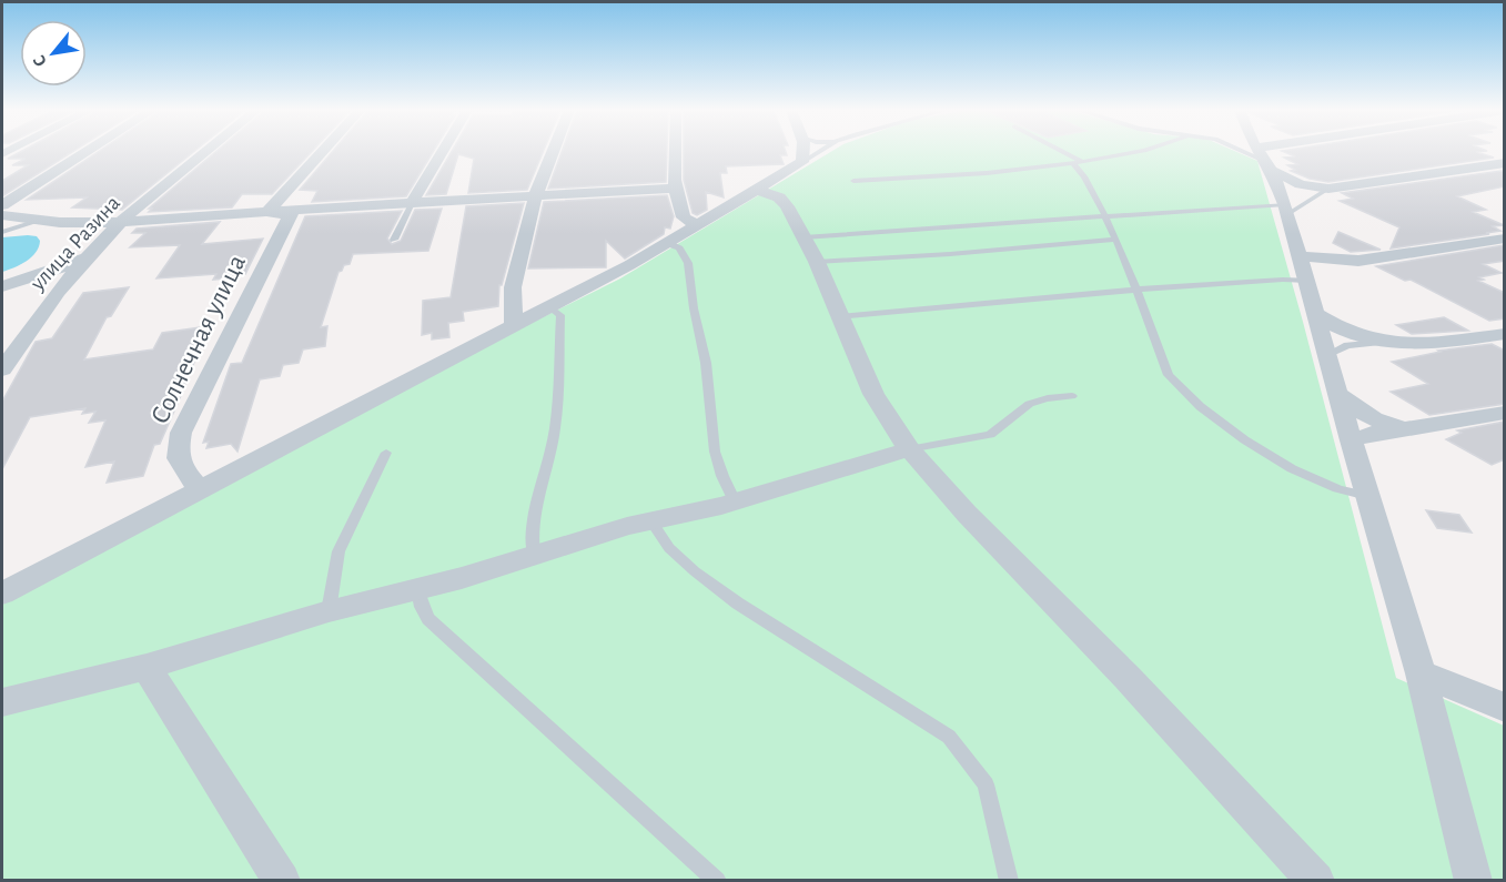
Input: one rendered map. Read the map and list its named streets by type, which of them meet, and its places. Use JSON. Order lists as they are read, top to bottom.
{
  "streets": {
    "street": ["улица Разина", "Солнечная улица"]
  },
  "north": "bottom left"
}
